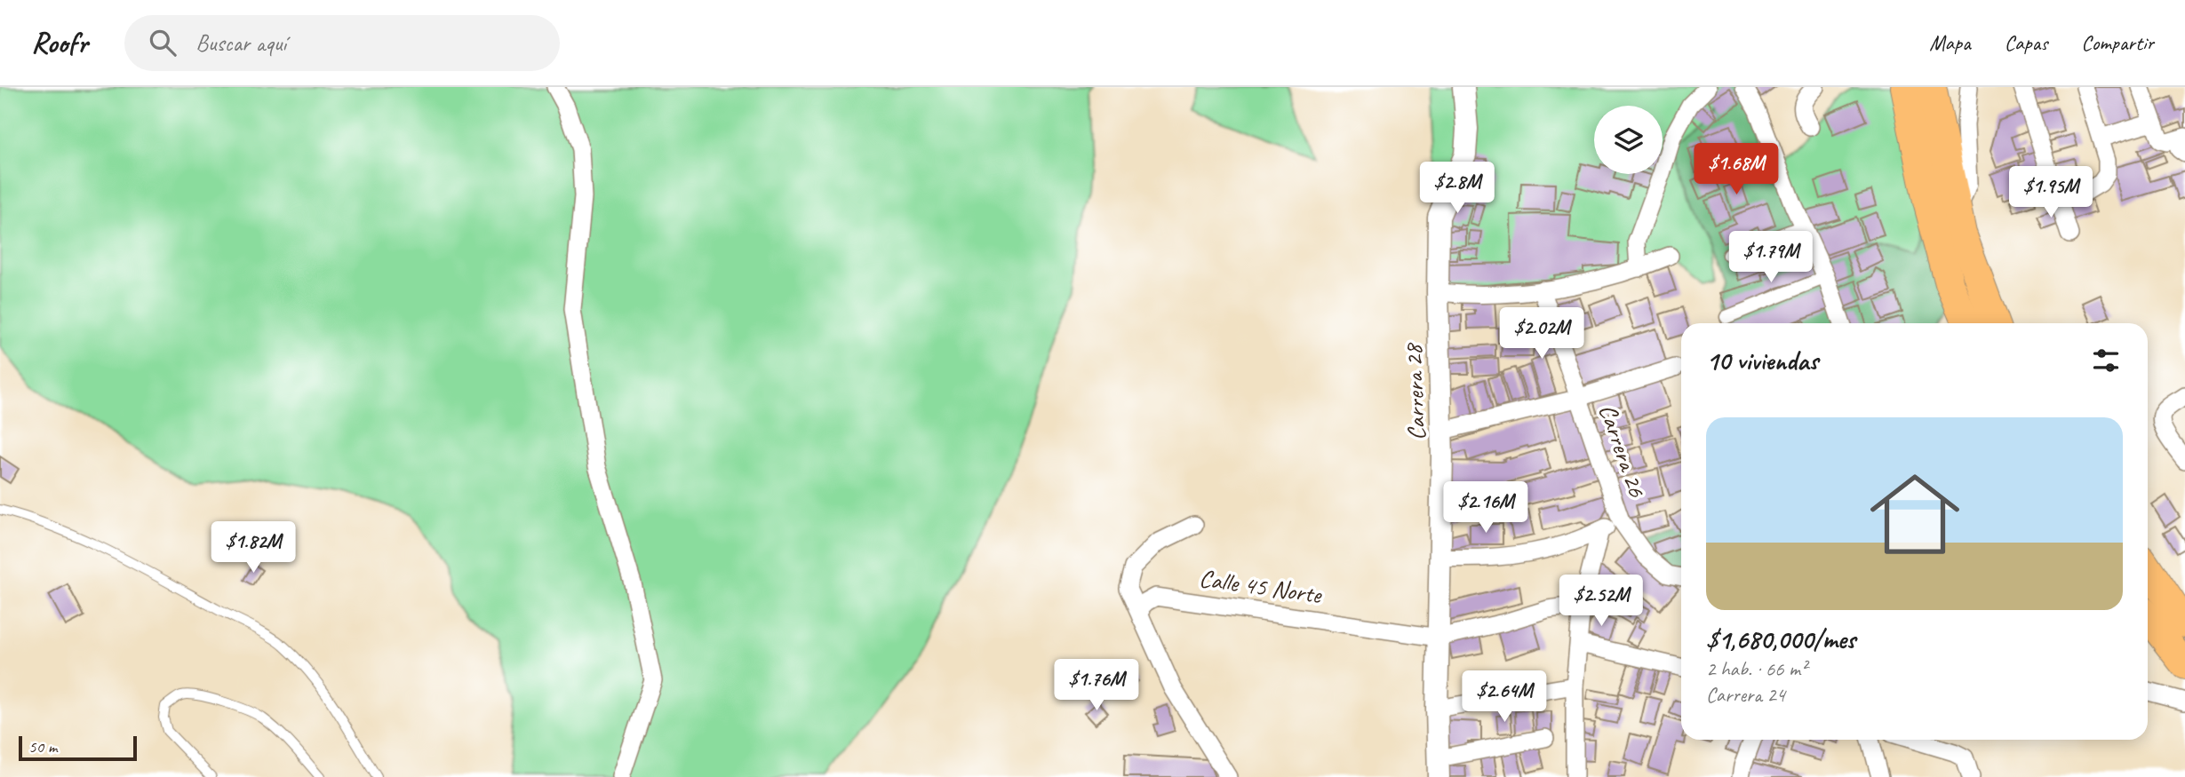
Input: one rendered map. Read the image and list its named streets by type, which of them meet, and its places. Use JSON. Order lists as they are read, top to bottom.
{
  "streets": {
    "street": ["Carrera 28", "Carrera 26", "Calle 45 Norte"]
  },
  "crossings": [
    ["Carrera 28", "Calle 45 Norte"]
  ],
  "scale_bar": "50 m",
  "page": {
    "header": "Roofr",
    "search": "Buscar aquí",
    "nav": ["Mapa", "Capas", "Compartir"],
    "price": [
      "$1.68M",
      "$2.8M",
      "$1.95M",
      "$1.79M",
      "$2.02M",
      "$2.16M",
      "$1.82M",
      "$2.52M",
      "$1.76M",
      "$2.64M"
    ],
    "heading": "10 viviendas",
    "list": [
      {
        "name": "$1,680,000/mes",
        "note": "2 hab. · 66 m² · Carrera 24"
      }
    ],
    "scale": "50 m"
  }
}
